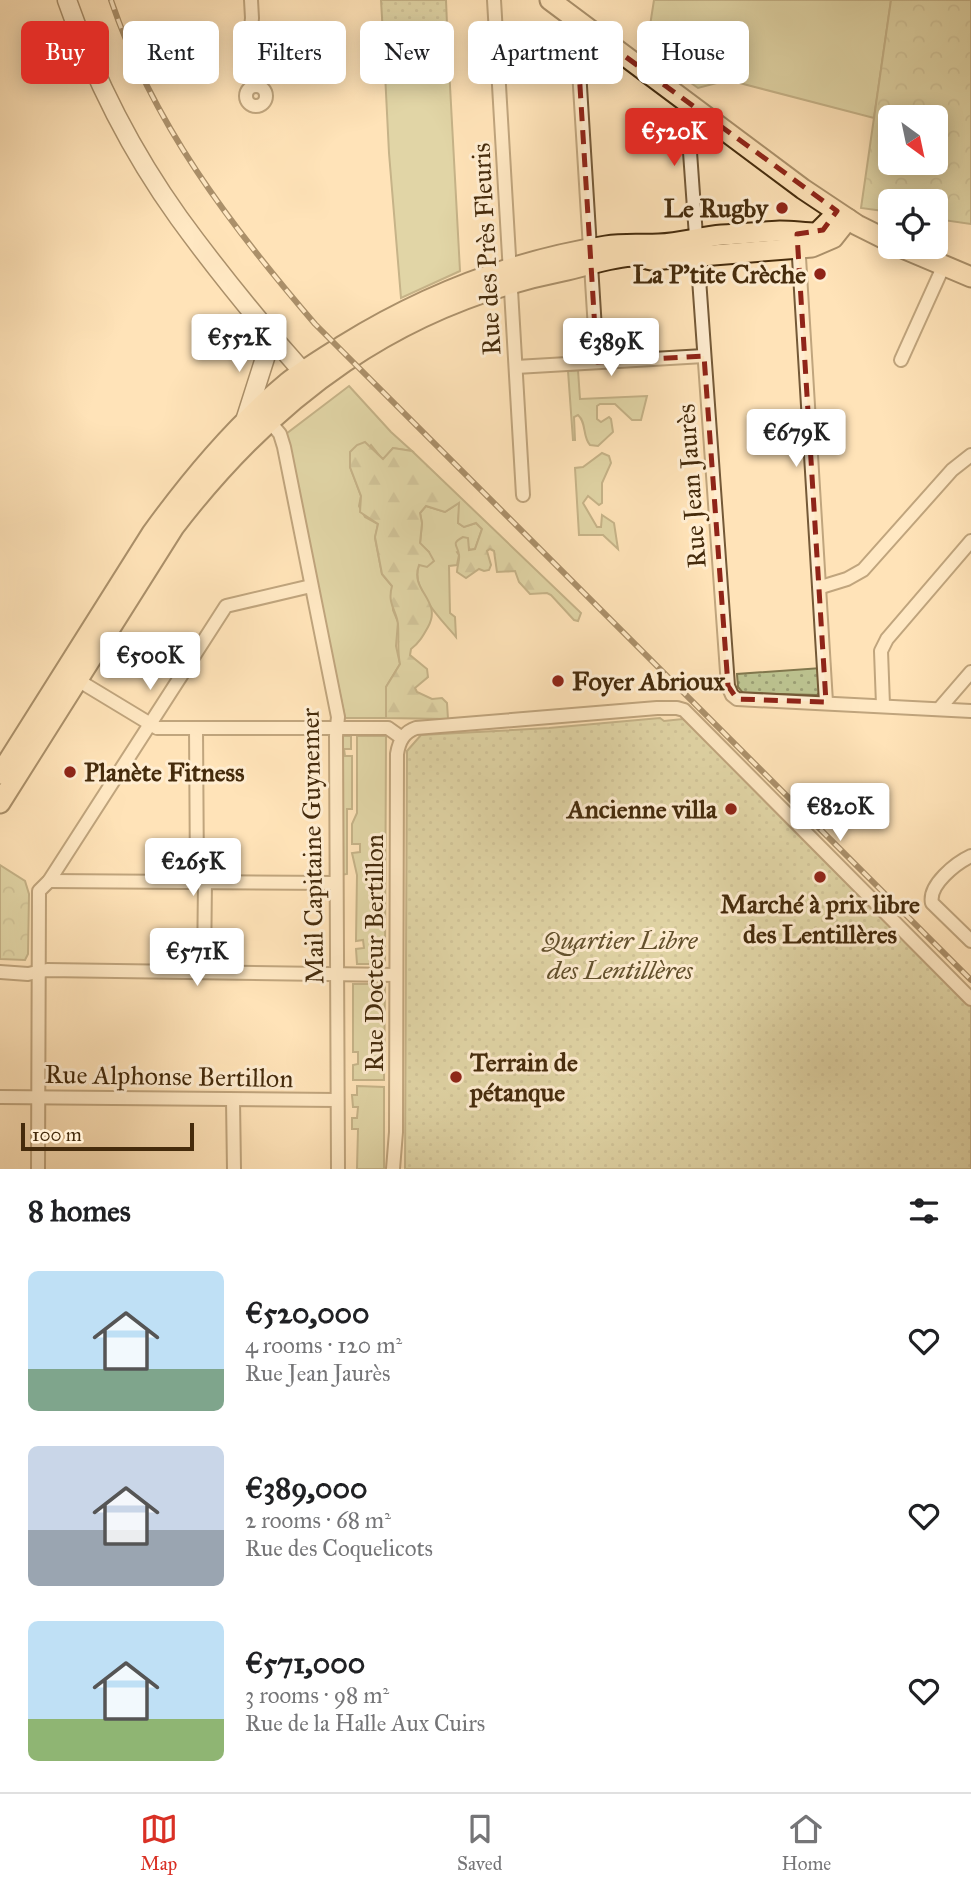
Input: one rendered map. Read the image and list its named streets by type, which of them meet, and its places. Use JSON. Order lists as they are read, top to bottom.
{
  "streets": {
    "street": [
      "Rue des Près Fleuris",
      "Rue Jean Jaurès",
      "Mail Capitaine Guynemer",
      "Rue Docteur Bertillon",
      "Rue Alphonse Bertillon"
    ]
  },
  "crossings": [
    ["Mail Capitaine Guynemer", "Rue Alphonse Bertillon"]
  ],
  "parks": ["Quartier Libre des Lentillères"],
  "places": [
    "Le Rugby",
    "La P’tite Crèche",
    "Foyer Abrioux",
    "Planète Fitness",
    "Ancienne villa",
    "Marché à prix libre des Lentillères",
    "Terrain de pétanque"
  ],
  "scale_bar": "100 m",
  "north": "bottom right",
  "page": {
    "chip": [
      "Buy",
      "Rent",
      "Filters",
      "New",
      "Apartment",
      "House"
    ],
    "price": [
      "€520K",
      "€552K",
      "€389K",
      "€679K",
      "€500K",
      "€820K",
      "€265K",
      "€571K"
    ],
    "scale": "100 m",
    "heading": "8 homes",
    "list": [
      {
        "name": "€520,000",
        "note": "4 rooms · 120 m² · Rue Jean Jaurès"
      },
      {
        "name": "€389,000",
        "note": "2 rooms · 68 m² · Rue des Coquelicots"
      },
      {
        "name": "€571,000",
        "note": "3 rooms · 98 m² · Rue de la Halle Aux Cuirs"
      }
    ],
    "tabs": ["Map", "Saved", "Home"]
  }
}
